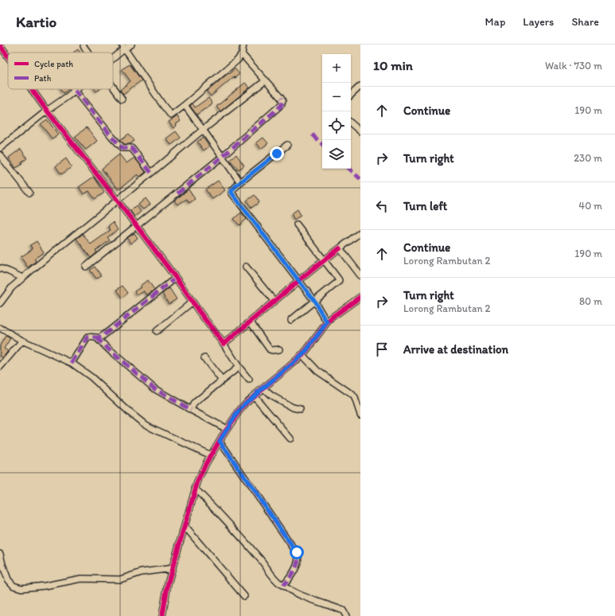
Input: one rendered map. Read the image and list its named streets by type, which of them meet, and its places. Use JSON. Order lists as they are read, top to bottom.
{
  "legend": ["Cycle path", "Path"],
  "page": {
    "header": "Kartio",
    "nav": ["Map", "Layers", "Share"],
    "heading": ["10 min", "Walk · 730 m"],
    "map_buttons": ["+", "−"],
    "list": [
      ["Continue", "190 m"],
      ["Turn right", "230 m"],
      ["Turn left", "40 m"],
      ["Continue", "Lorong Rambutan 2", "190 m"],
      ["Turn right", "Lorong Rambutan 2", "80 m"],
      "Arrive at destination"
    ]
  }
}
